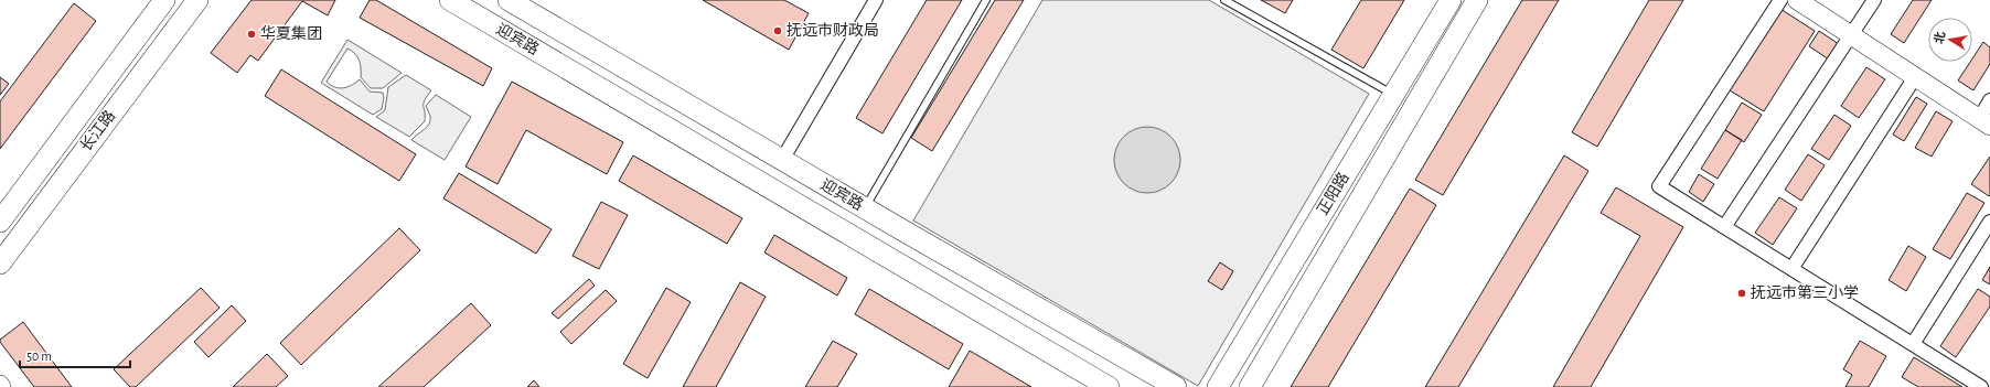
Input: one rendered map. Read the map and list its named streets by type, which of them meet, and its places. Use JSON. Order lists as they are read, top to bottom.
{
  "streets": {
    "main road": ["迎宾路", "长江路", "正阳路"]
  },
  "places": ["抚远市财政局", "华夏集团", "抚远市第三小学"],
  "scale_bar": "50 m",
  "north": "left"
}
